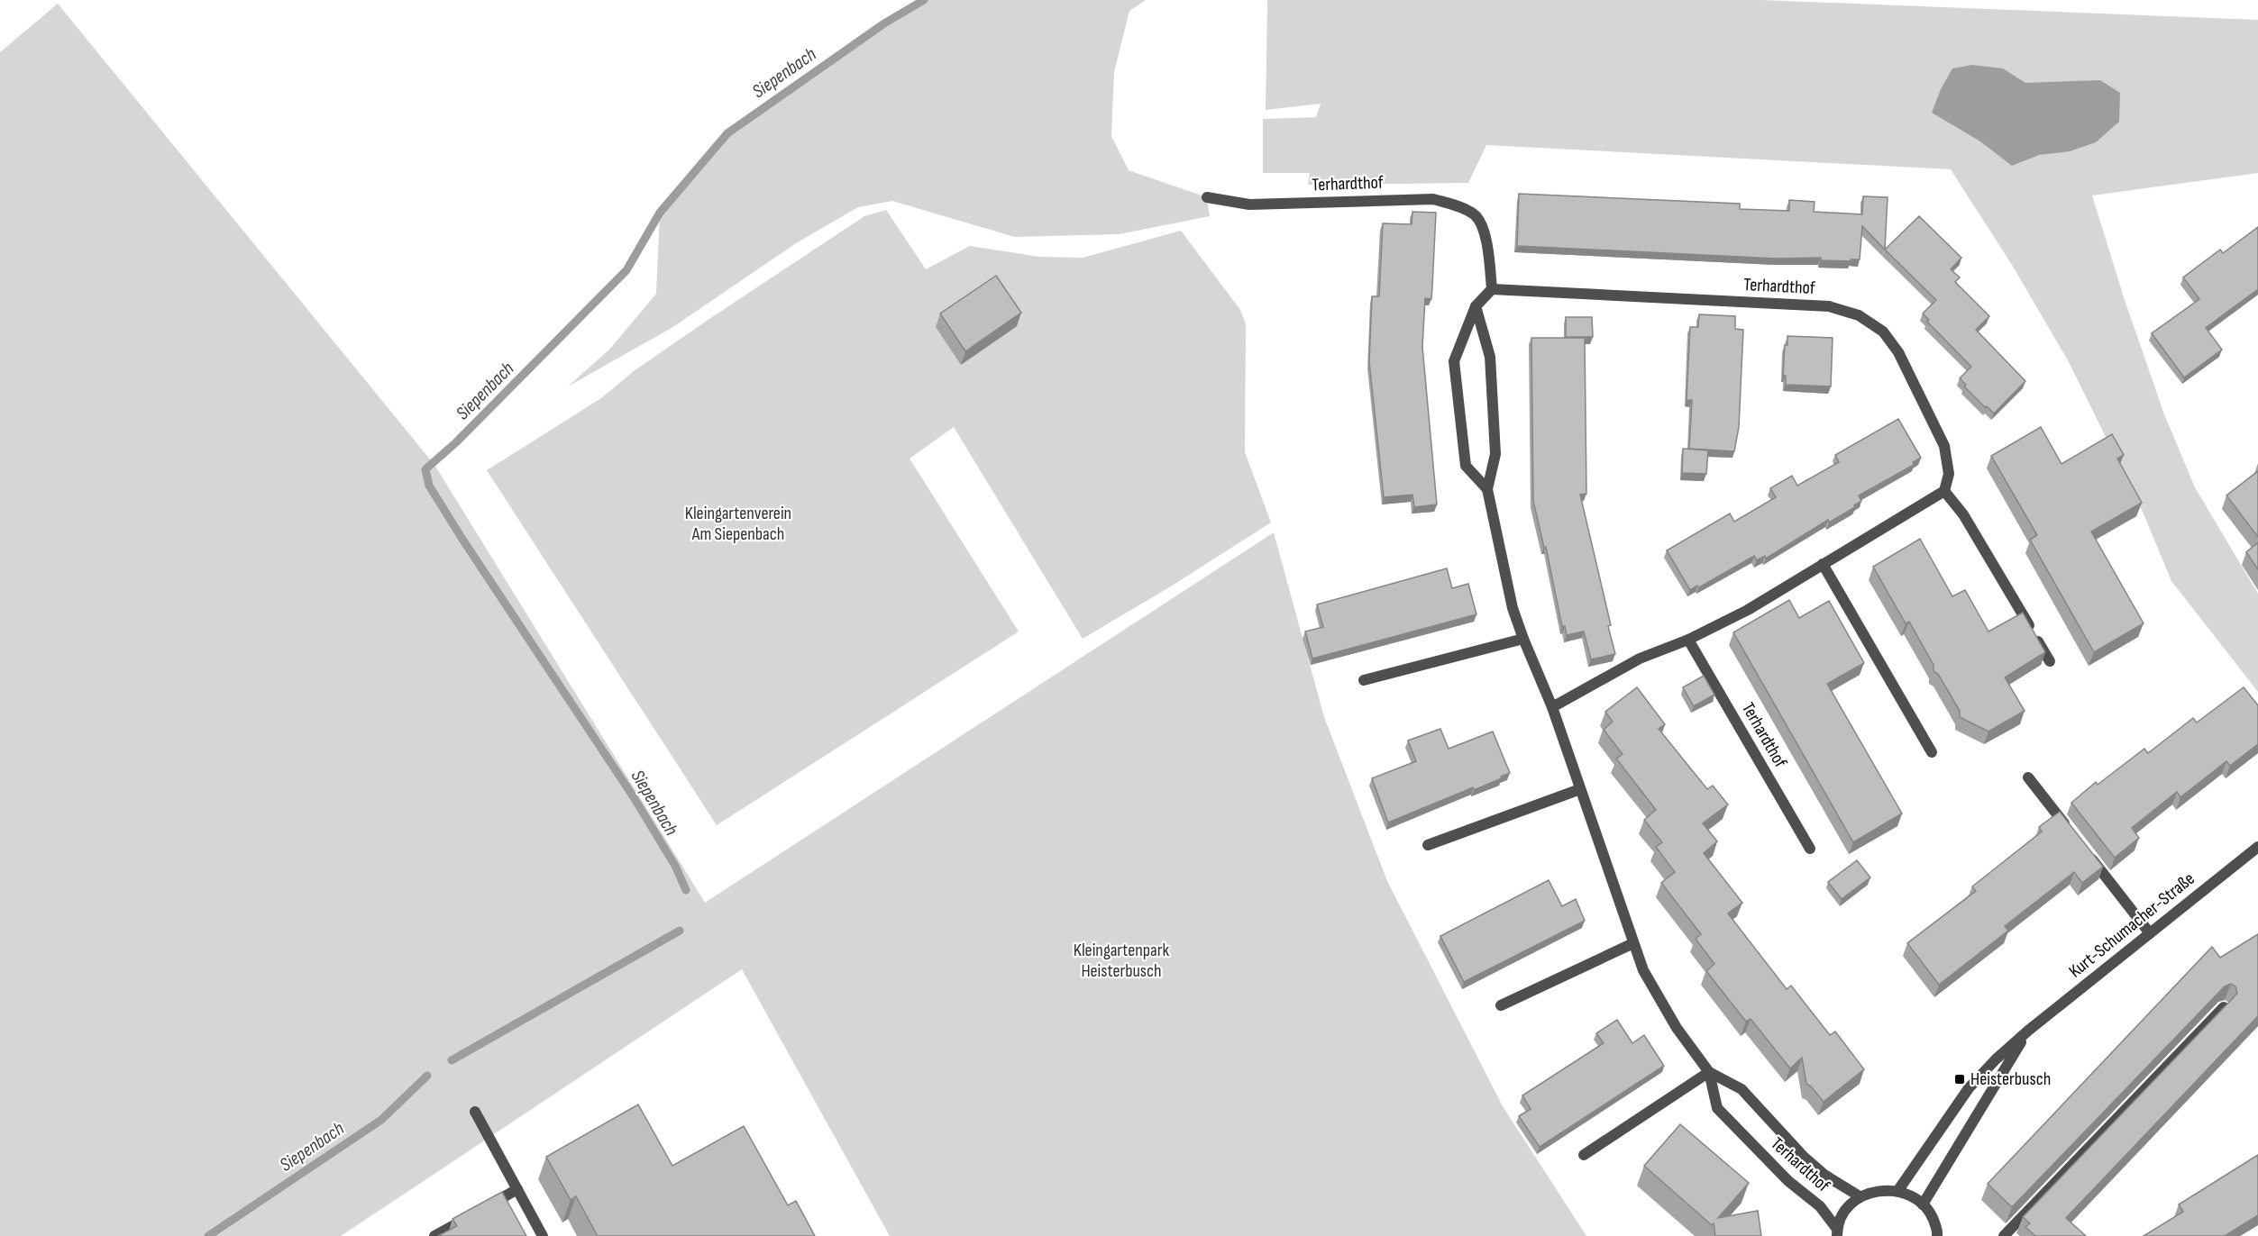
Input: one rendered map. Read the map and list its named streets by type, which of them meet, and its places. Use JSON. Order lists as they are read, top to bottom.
{
  "streets": {
    "street": ["Terhardthof", "Kurt-Schumacher-Straße"]
  },
  "water": ["Siepenbach"],
  "parks": ["Kleingartenverein Am Siepenbach", "Kleingartenpark Heisterbusch"],
  "places": {
    "transit": ["Heisterbusch"]
  }
}
